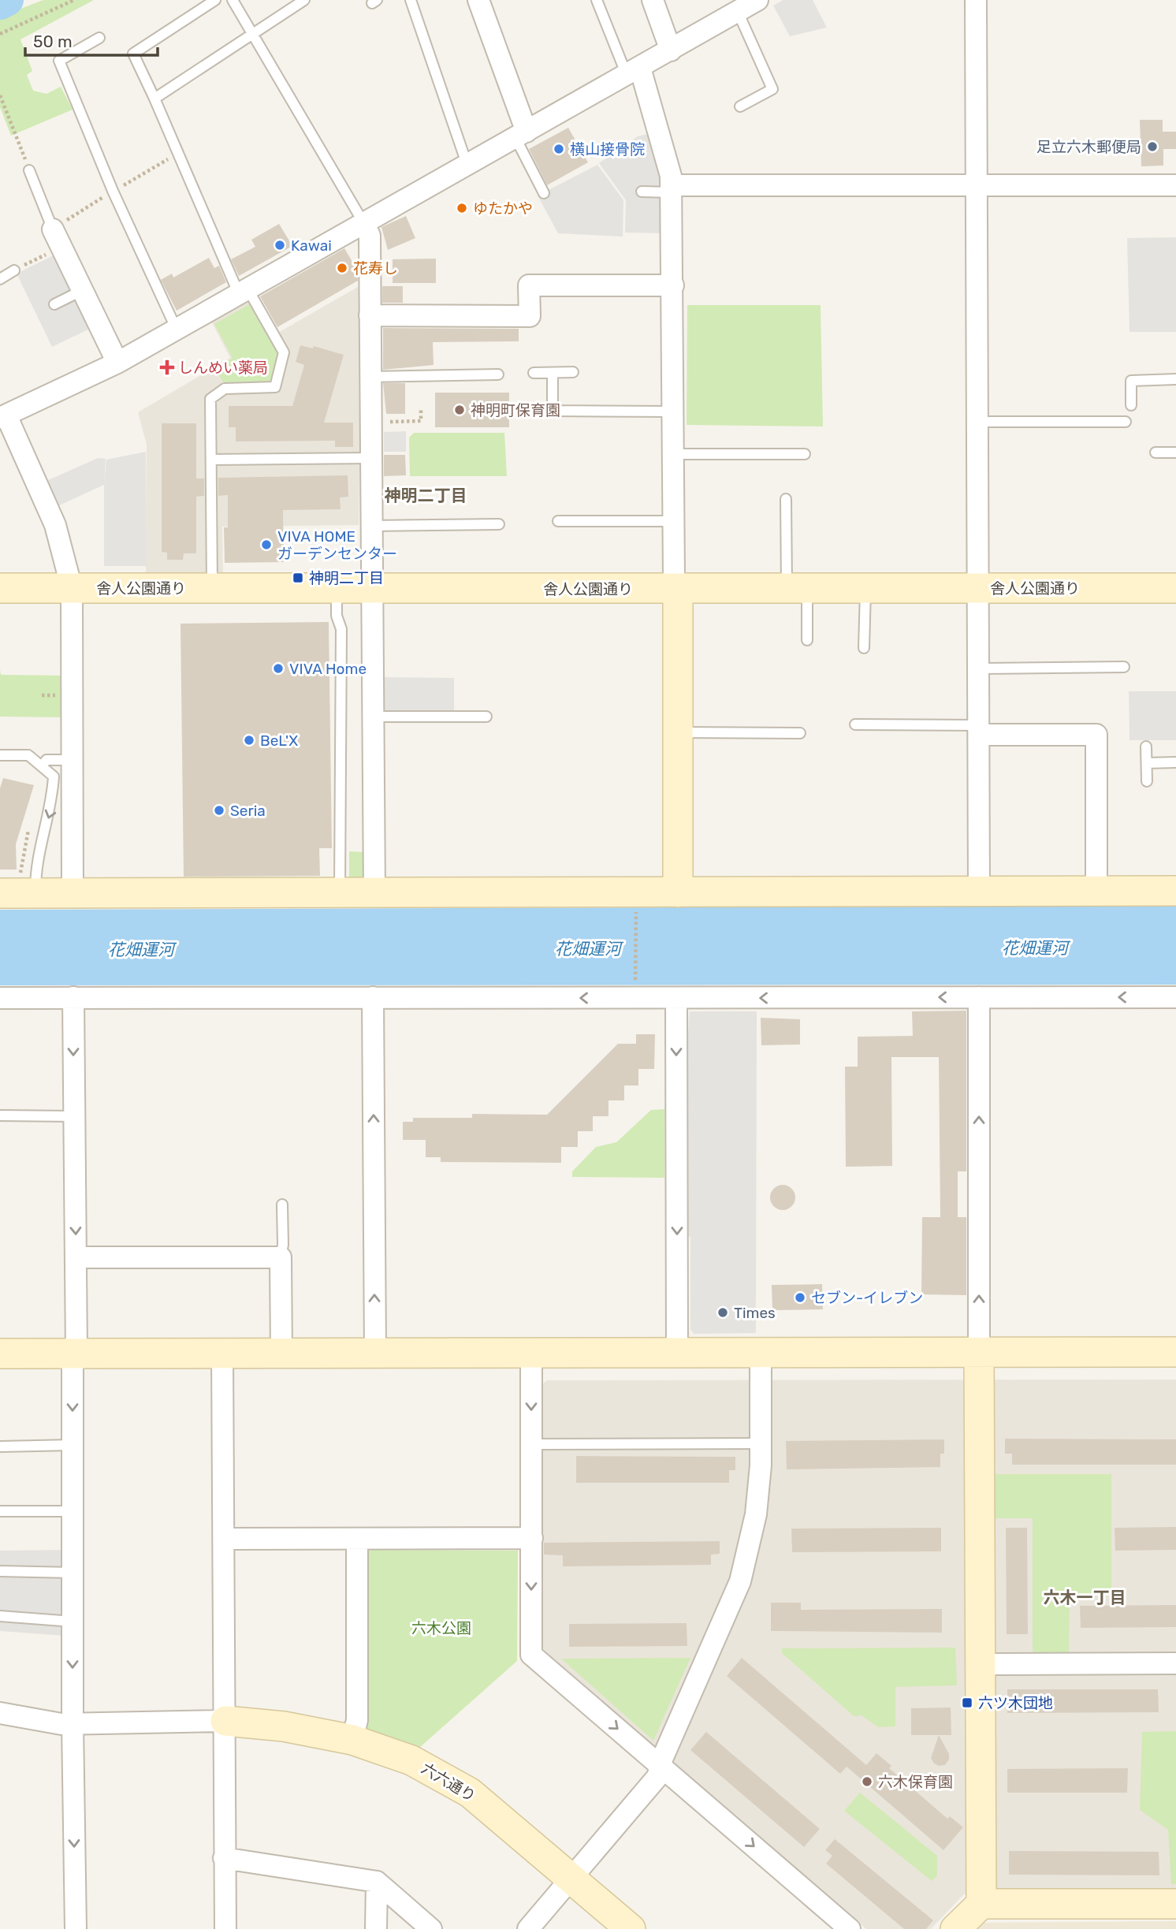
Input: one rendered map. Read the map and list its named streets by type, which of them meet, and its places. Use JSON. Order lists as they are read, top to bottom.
{
  "streets": {
    "street": ["舎人公園通り", "六六通り"]
  },
  "districts": ["神明二丁目", "六木一丁目"],
  "water": ["花畑運河"],
  "parks": ["六木公園"],
  "places": {
    "other": [
      "足立六木郵便局",
      "横山接骨院",
      "ゆたかや",
      "Kawai",
      "花寿し",
      "神明町保育園",
      "VIVA HOME ガーデンセンター",
      "VIVA Home",
      "BeL'X",
      "Seria",
      "セブン-イレブン",
      "Times",
      "六木保育園"
    ],
    "health": ["しんめい薬局"],
    "transit": ["神明二丁目", "六ツ木団地"]
  },
  "scale_bar": "50 m"
}
